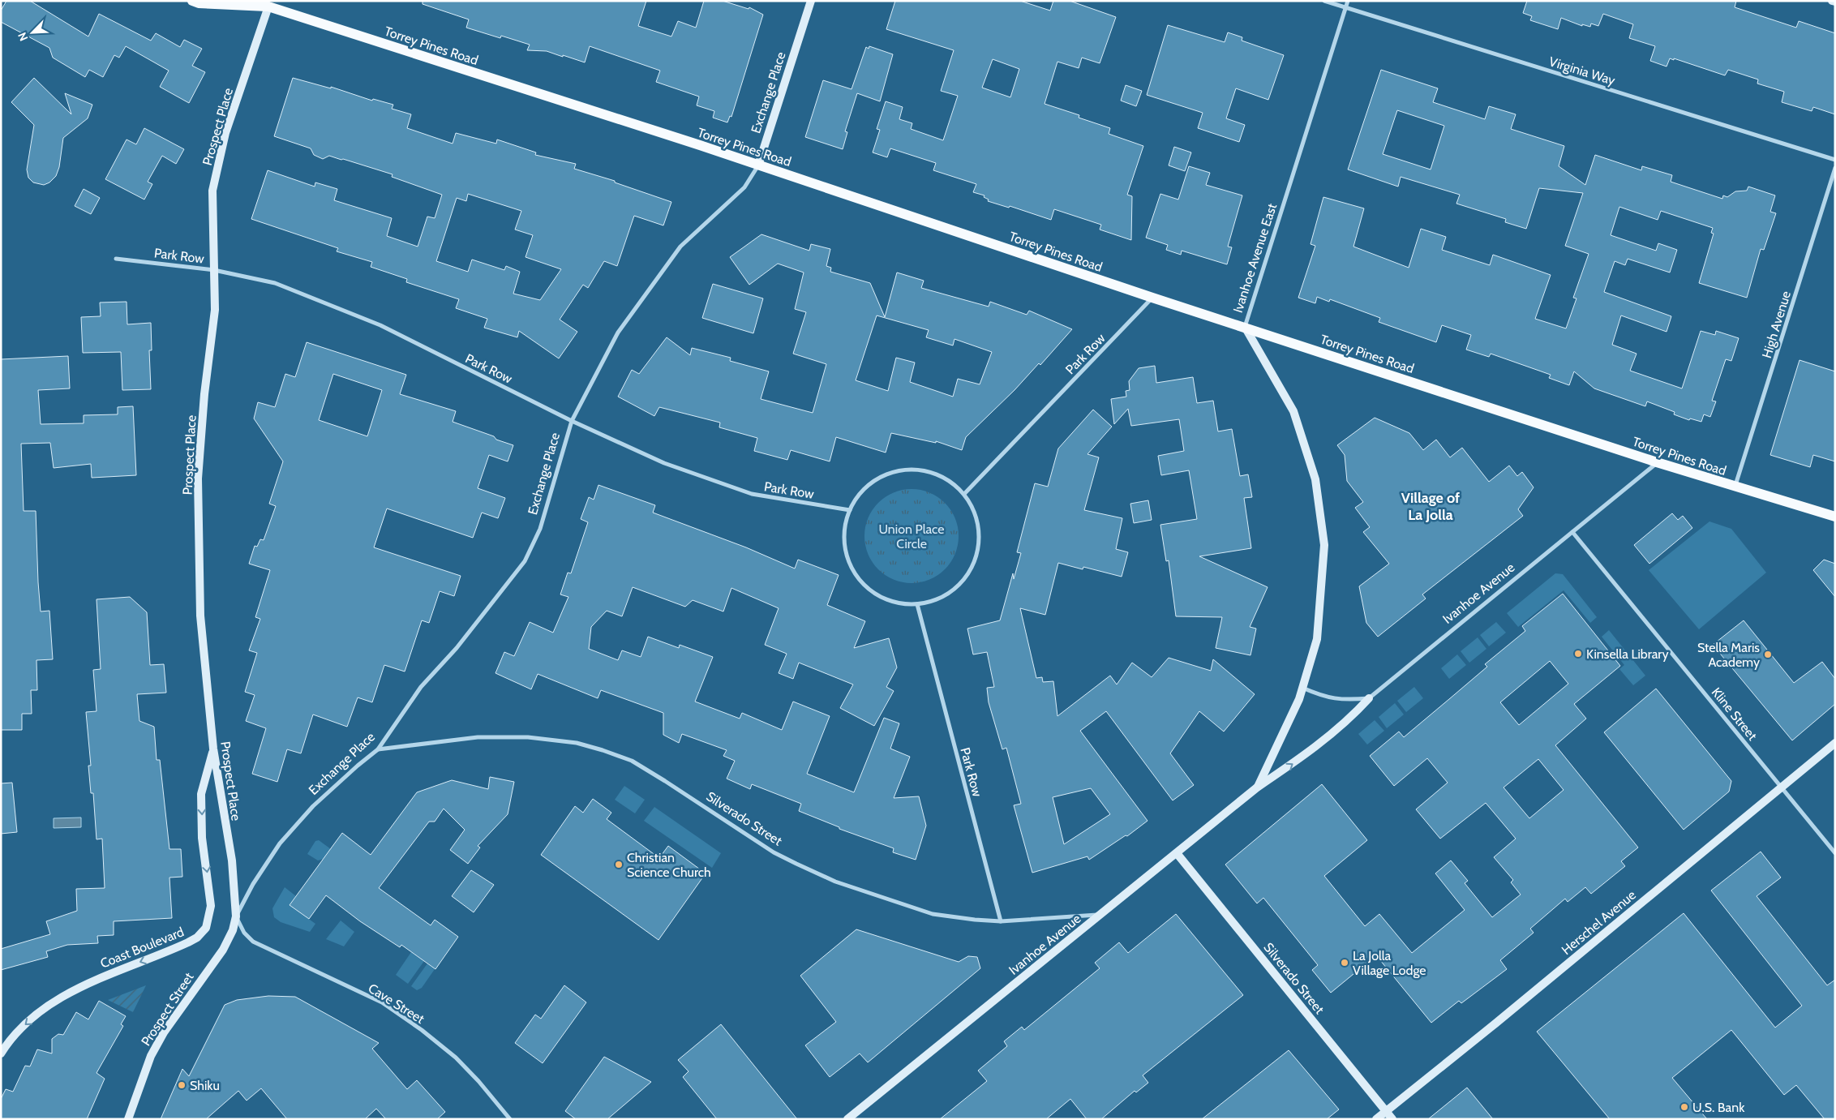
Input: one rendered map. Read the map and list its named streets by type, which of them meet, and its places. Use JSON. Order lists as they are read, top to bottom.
{
  "streets": {
    "main road": ["Torrey Pines Road"],
    "street": [
      "Virginia Way",
      "Exchange Place",
      "Prospect Place",
      "Park Row",
      "Ivanhoe Avenue East",
      "High Avenue",
      "Ivanhoe Avenue",
      "Kline Street",
      "Silverado Street",
      "Herschel Avenue",
      "Coast Boulevard",
      "Cave Street",
      "Prospect Street"
    ]
  },
  "crossings": [
    ["Torrey Pines Road", "Exchange Place"],
    ["Torrey Pines Road", "Prospect Place"],
    ["Torrey Pines Road", "Park Row"],
    ["Torrey Pines Road", "Ivanhoe Avenue East"],
    ["Torrey Pines Road", "High Avenue"],
    ["Torrey Pines Road", "Ivanhoe Avenue"],
    ["Virginia Way", "Ivanhoe Avenue East"],
    ["Exchange Place", "Prospect Place"],
    ["Exchange Place", "Park Row"],
    ["Exchange Place", "Silverado Street"],
    ["Exchange Place", "Cave Street"],
    ["Exchange Place", "Prospect Street"],
    ["Prospect Place", "Park Row"],
    ["Prospect Place", "Coast Boulevard"],
    ["Prospect Place", "Cave Street"],
    ["Prospect Place", "Prospect Street"],
    ["Park Row", "Silverado Street"],
    ["Ivanhoe Avenue East", "Ivanhoe Avenue"],
    ["Ivanhoe Avenue", "Kline Street"],
    ["Ivanhoe Avenue", "Silverado Street"],
    ["Kline Street", "Herschel Avenue"],
    ["Silverado Street", "Herschel Avenue"],
    ["Cave Street", "Prospect Street"]
  ],
  "one_way": ["Coast Boulevard"],
  "districts": ["Village of La Jolla"],
  "parks": ["Union Place Circle"],
  "places": [
    "Kinsella Library",
    "Stella Maris Academy",
    "Christian Science Church",
    "La Jolla Village Lodge",
    "Shiku",
    "U.S. Bank"
  ],
  "north": "bottom left"
}
